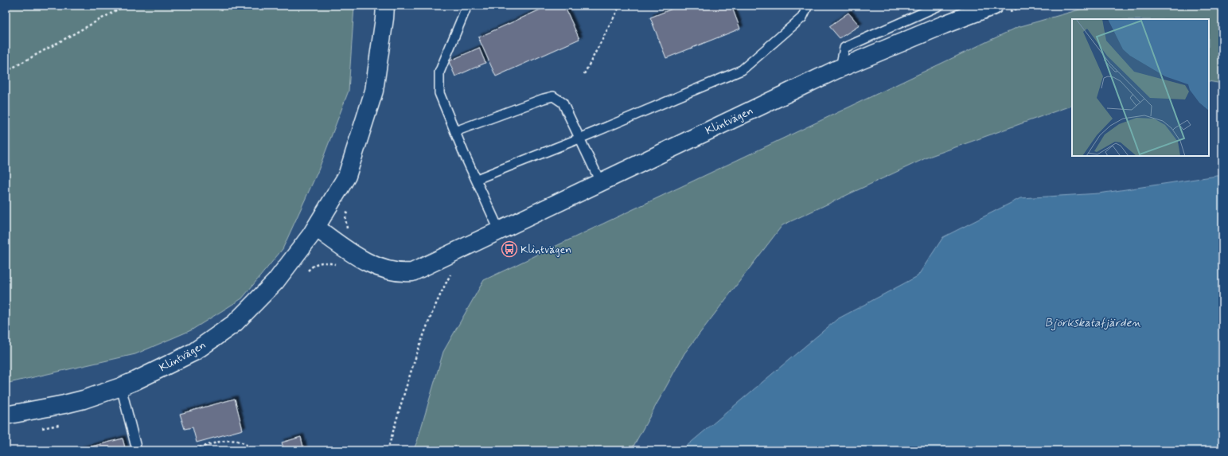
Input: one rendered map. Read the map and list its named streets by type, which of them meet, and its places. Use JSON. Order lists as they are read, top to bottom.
{
  "streets": {
    "street": ["Klintvägen"]
  },
  "water": ["Björkskatafjärden"],
  "places": {
    "bus stop": ["Klintvägen"]
  }
}
